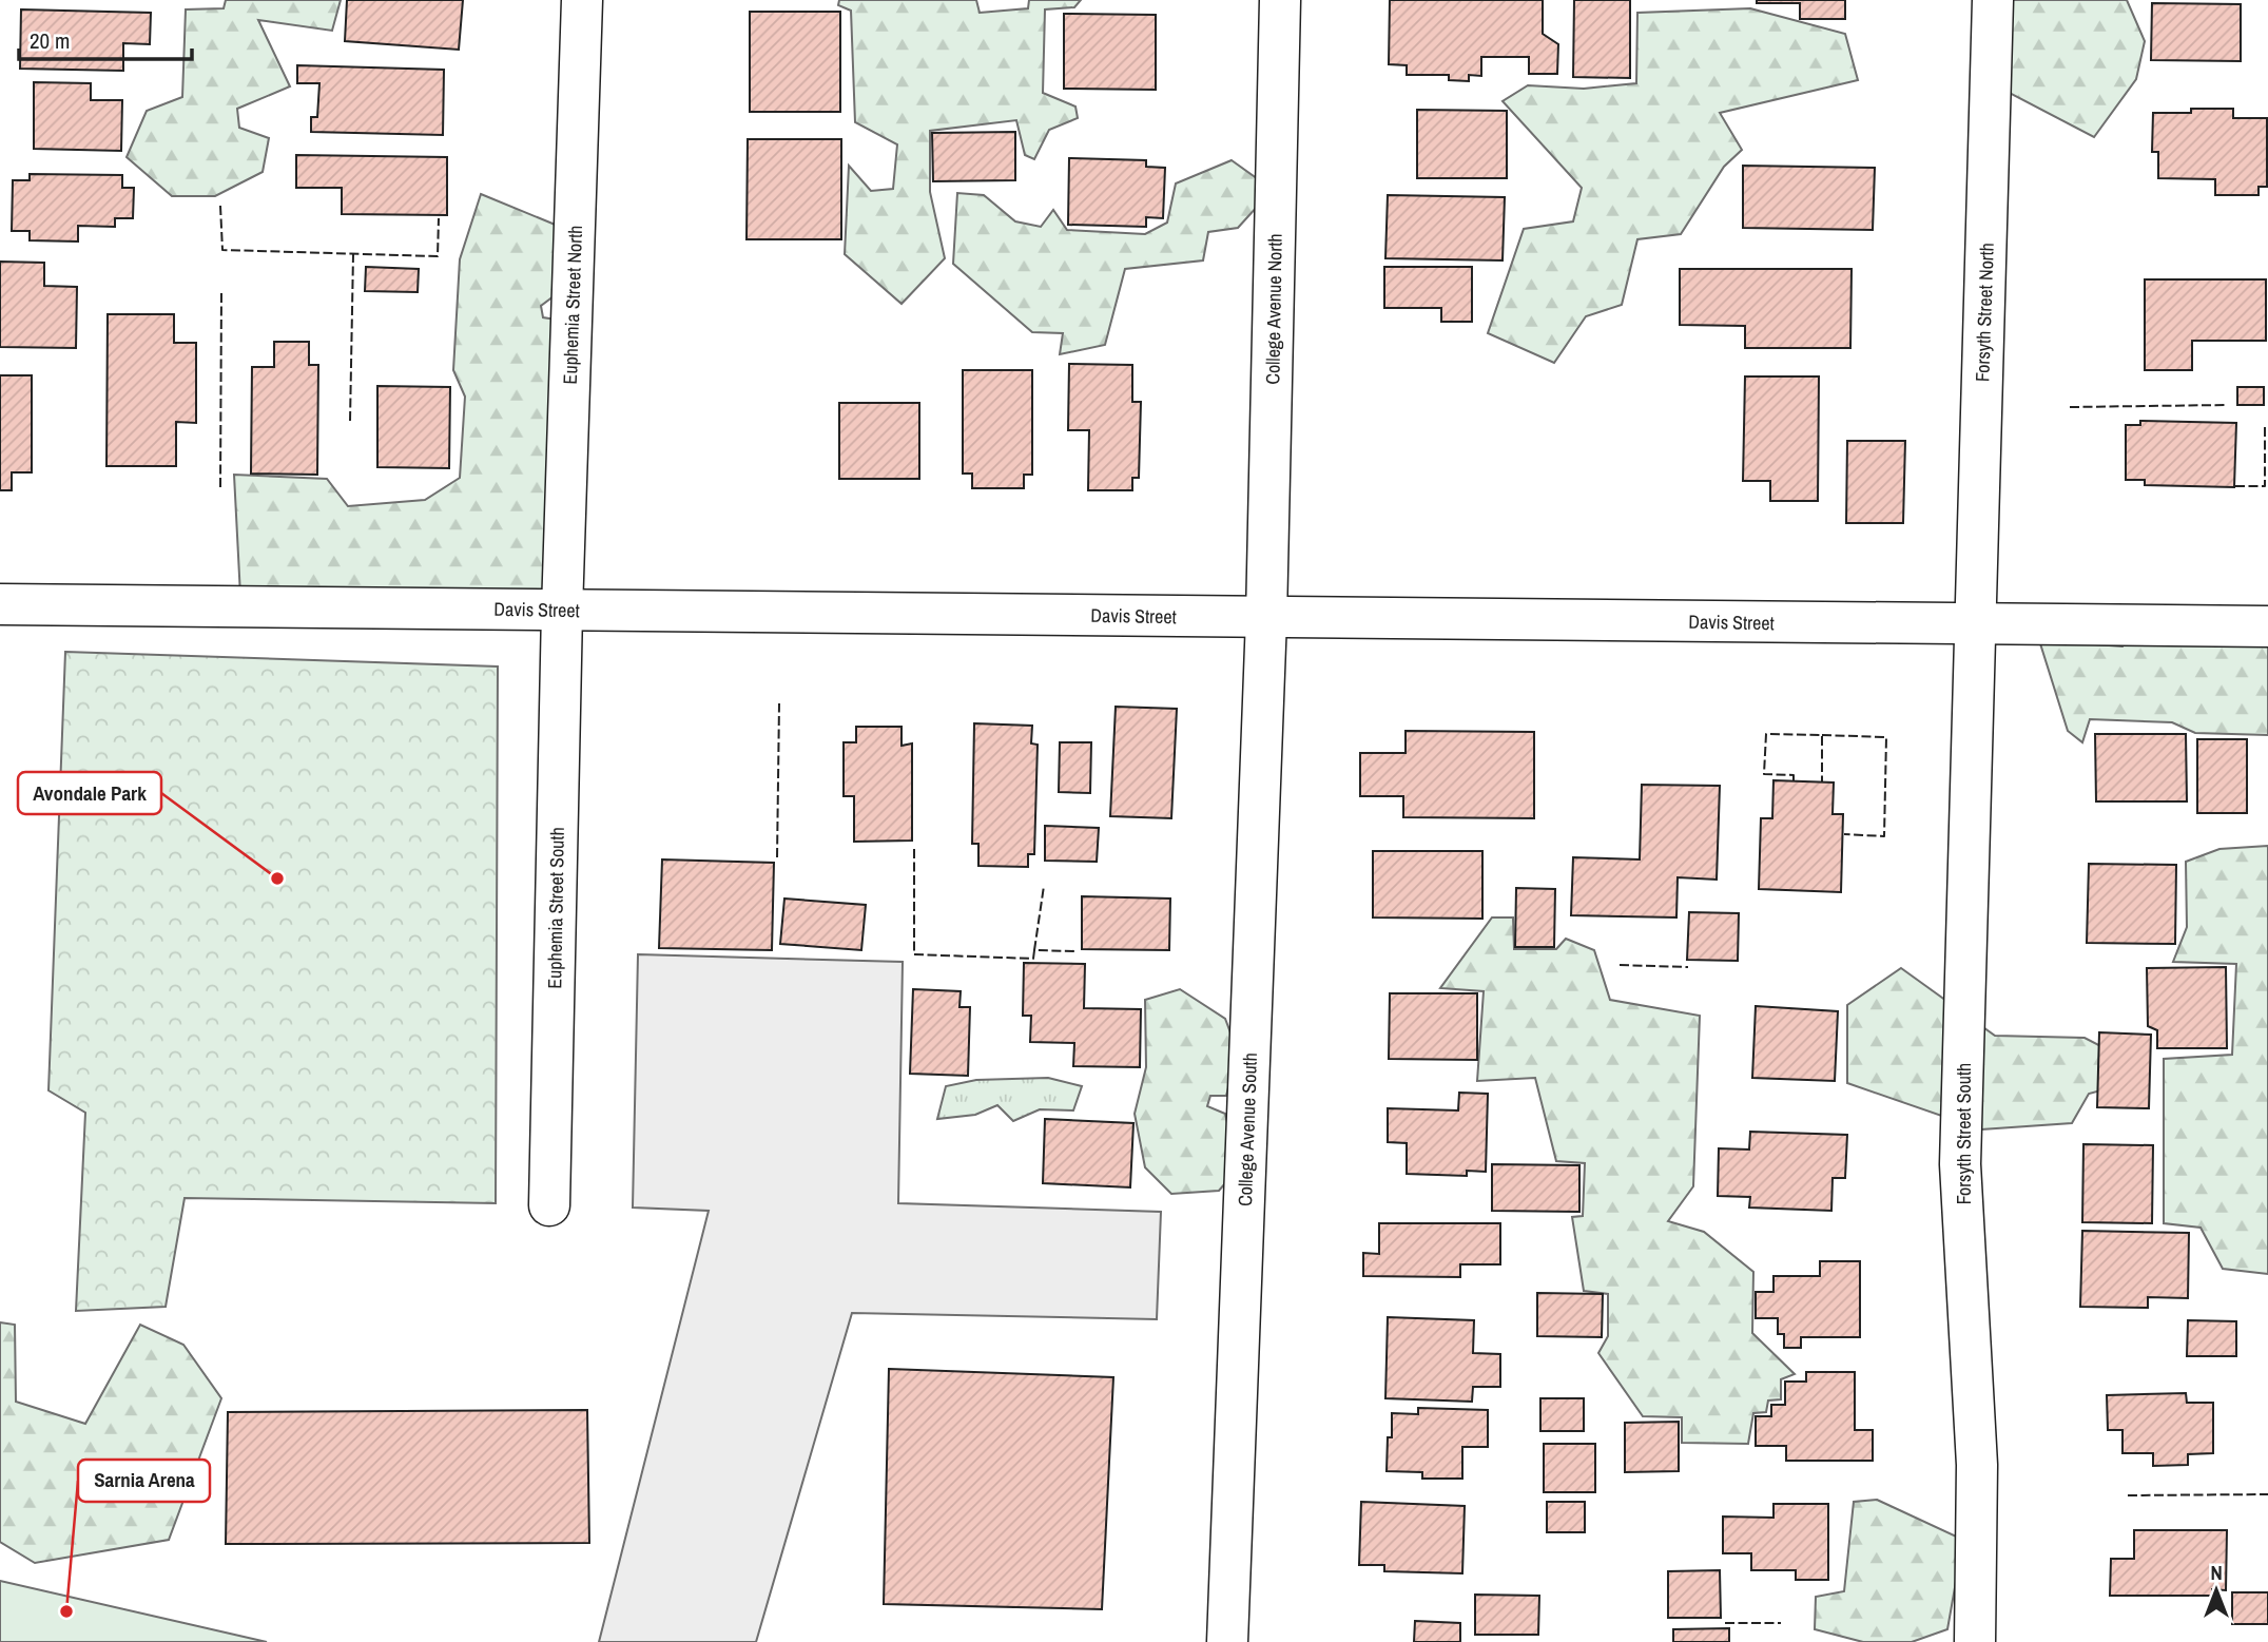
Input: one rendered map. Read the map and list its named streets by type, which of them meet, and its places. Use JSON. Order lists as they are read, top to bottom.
{
  "streets": {
    "street": [
      "Euphemia Street North",
      "College Avenue North",
      "Forsyth Street North",
      "Davis Street",
      "Euphemia Street South",
      "College Avenue South",
      "Forsyth Street South"
    ]
  },
  "crossings": [
    ["Euphemia Street North", "Davis Street"],
    ["Euphemia Street North", "Euphemia Street South"],
    ["College Avenue North", "Davis Street"],
    ["College Avenue North", "College Avenue South"],
    ["Forsyth Street North", "Davis Street"],
    ["Forsyth Street North", "Forsyth Street South"],
    ["Davis Street", "Euphemia Street South"],
    ["Davis Street", "College Avenue South"],
    ["Davis Street", "Forsyth Street South"]
  ],
  "places": ["Avondale Park", "Sarnia Arena"],
  "scale_bar": "20 m",
  "north": "top"
}
